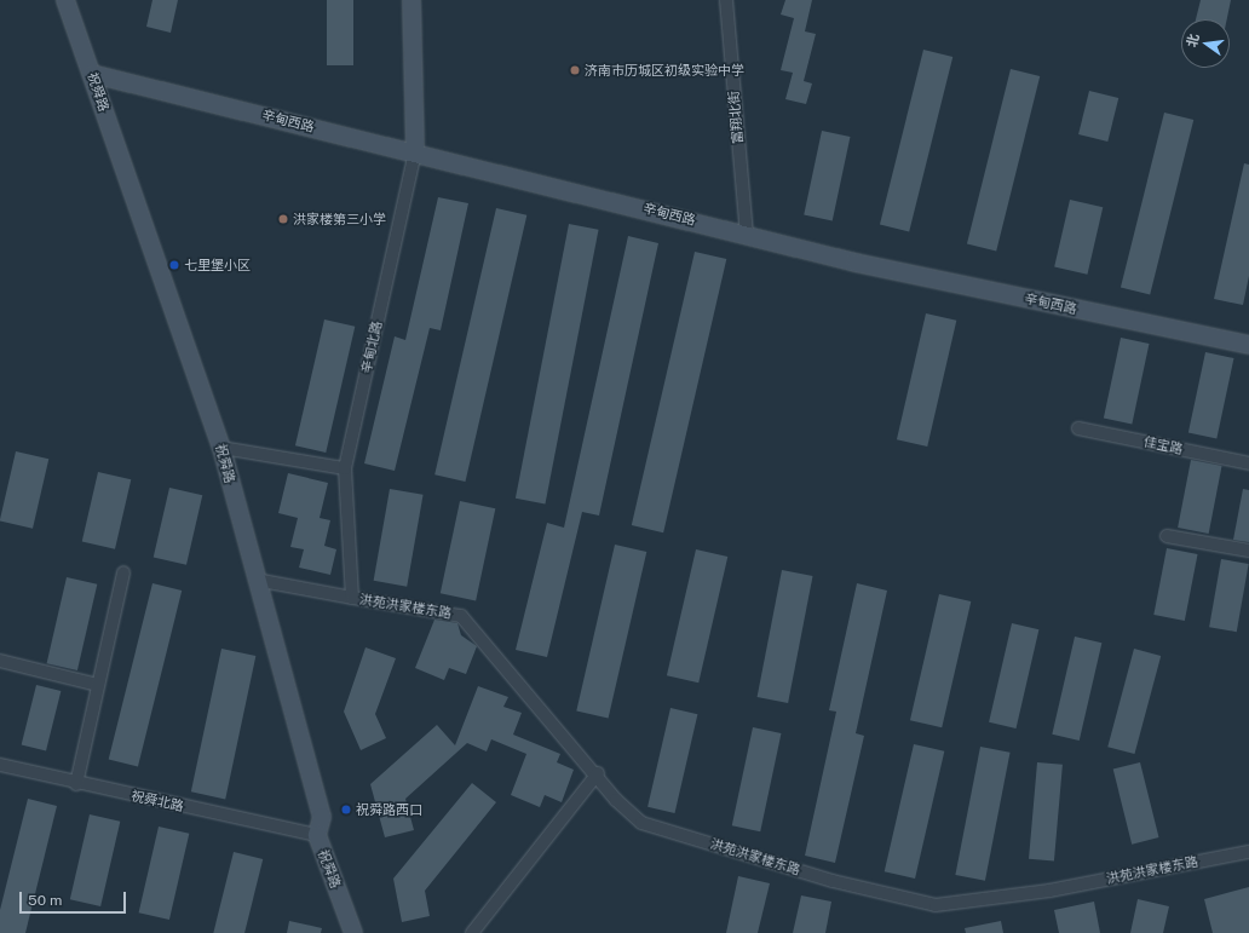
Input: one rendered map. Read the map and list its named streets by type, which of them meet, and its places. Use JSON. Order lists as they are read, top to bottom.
{
  "streets": {
    "street": [
      "祝舜路",
      "富翔北街",
      "辛甸西路",
      "辛甸北路",
      "佳宝路",
      "洪苑洪家楼东路",
      "祝舜北路"
    ]
  },
  "crossings": [
    ["祝舜路", "辛甸西路"],
    ["祝舜路", "祝舜北路"],
    ["富翔北街", "辛甸西路"],
    ["辛甸西路", "辛甸北路"],
    ["辛甸北路", "洪苑洪家楼东路"]
  ],
  "places": [
    "济南市历城区初级实验中学",
    "洪家楼第三小学",
    "七里堡小区",
    "祝舜路西口"
  ],
  "scale_bar": "50 m",
  "north": "left"
}
